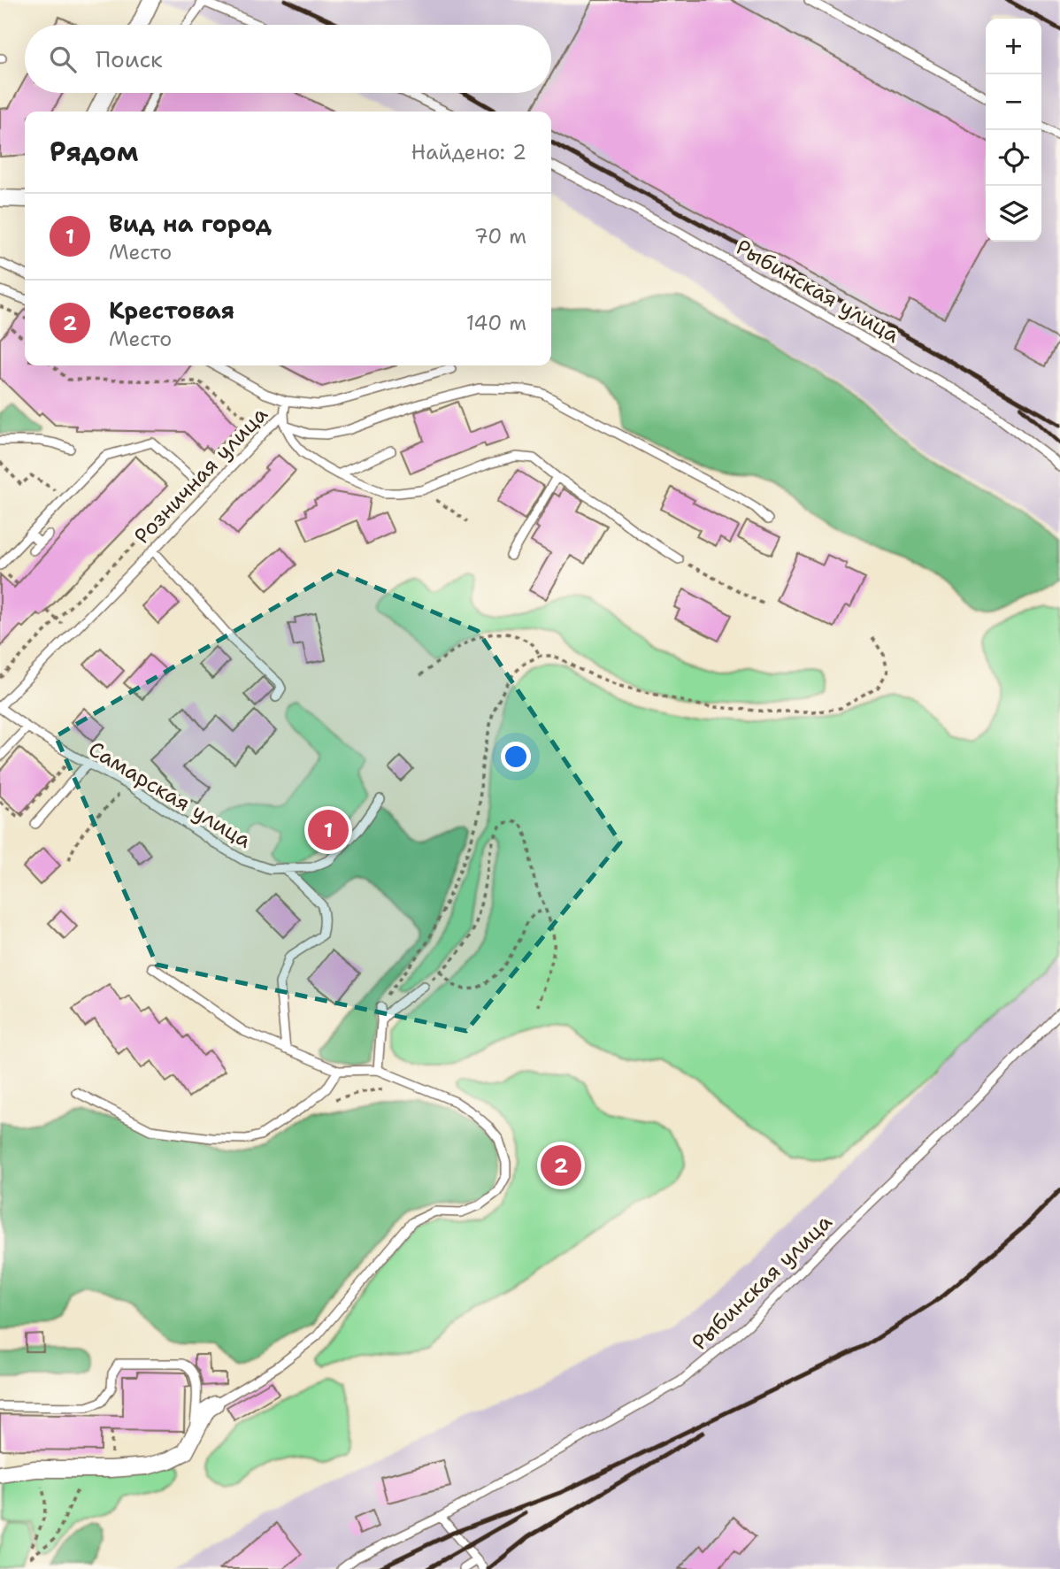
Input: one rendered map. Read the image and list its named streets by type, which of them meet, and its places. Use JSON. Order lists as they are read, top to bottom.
{
  "streets": {
    "lane": ["Рыбинская улица", "Розничная улица", "Самарская улица"]
  },
  "crossings": [
    ["Розничная улица", "Самарская улица"]
  ],
  "page": {
    "map_buttons": ["+", "−"],
    "search": "Поиск",
    "heading": ["Рядом", "Найдено: 2"],
    "list": [
      {
        "mark": "1",
        "name": "Вид на город",
        "note": "Место",
        "value": "70 m"
      },
      {
        "mark": "2",
        "name": "Крестовая",
        "note": "Место",
        "value": "140 m"
      }
    ],
    "pins": ["1", "2"]
  }
}
